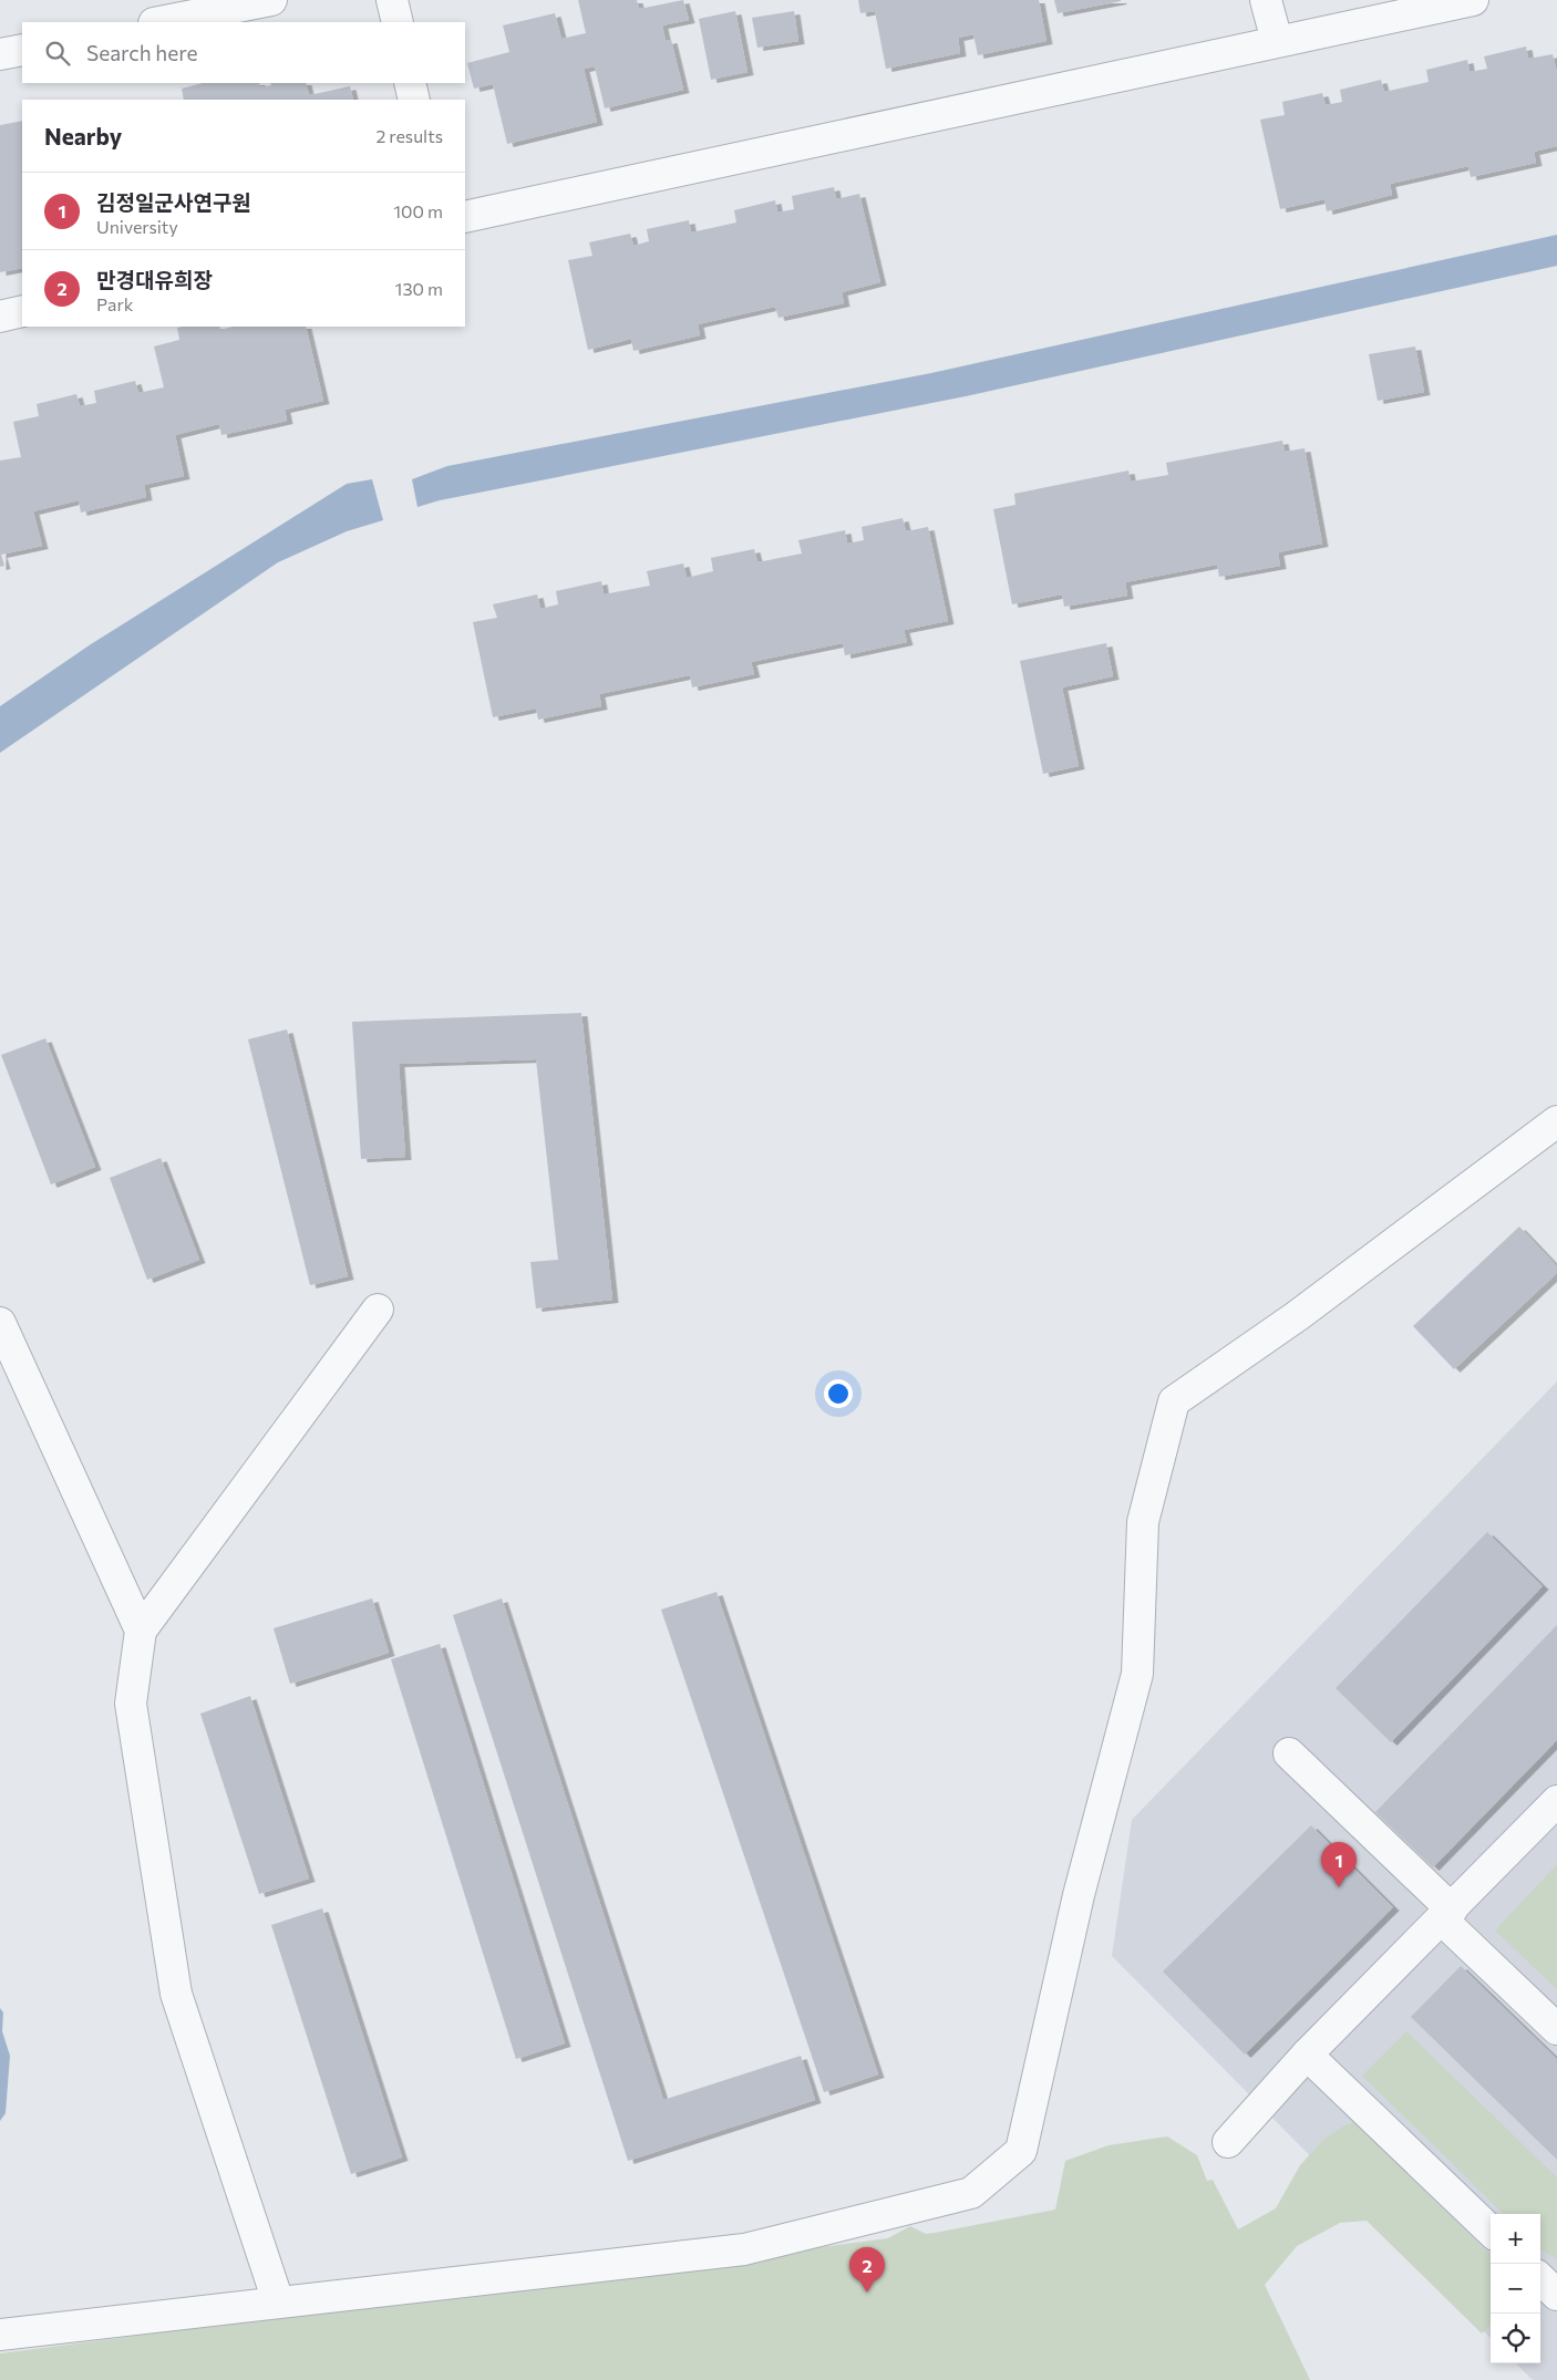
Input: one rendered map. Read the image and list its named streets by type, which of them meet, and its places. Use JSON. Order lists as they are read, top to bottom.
{
  "page": {
    "search": "Search here",
    "heading": ["Nearby", "2 results"],
    "list": [
      {
        "mark": "1",
        "name": "김정일군사연구원",
        "note": "University",
        "value": "100 m"
      },
      {
        "mark": "2",
        "name": "만경대유희장",
        "note": "Park",
        "value": "130 m"
      }
    ],
    "pins": ["1", "2"],
    "map_buttons": ["+", "−"]
  }
}
